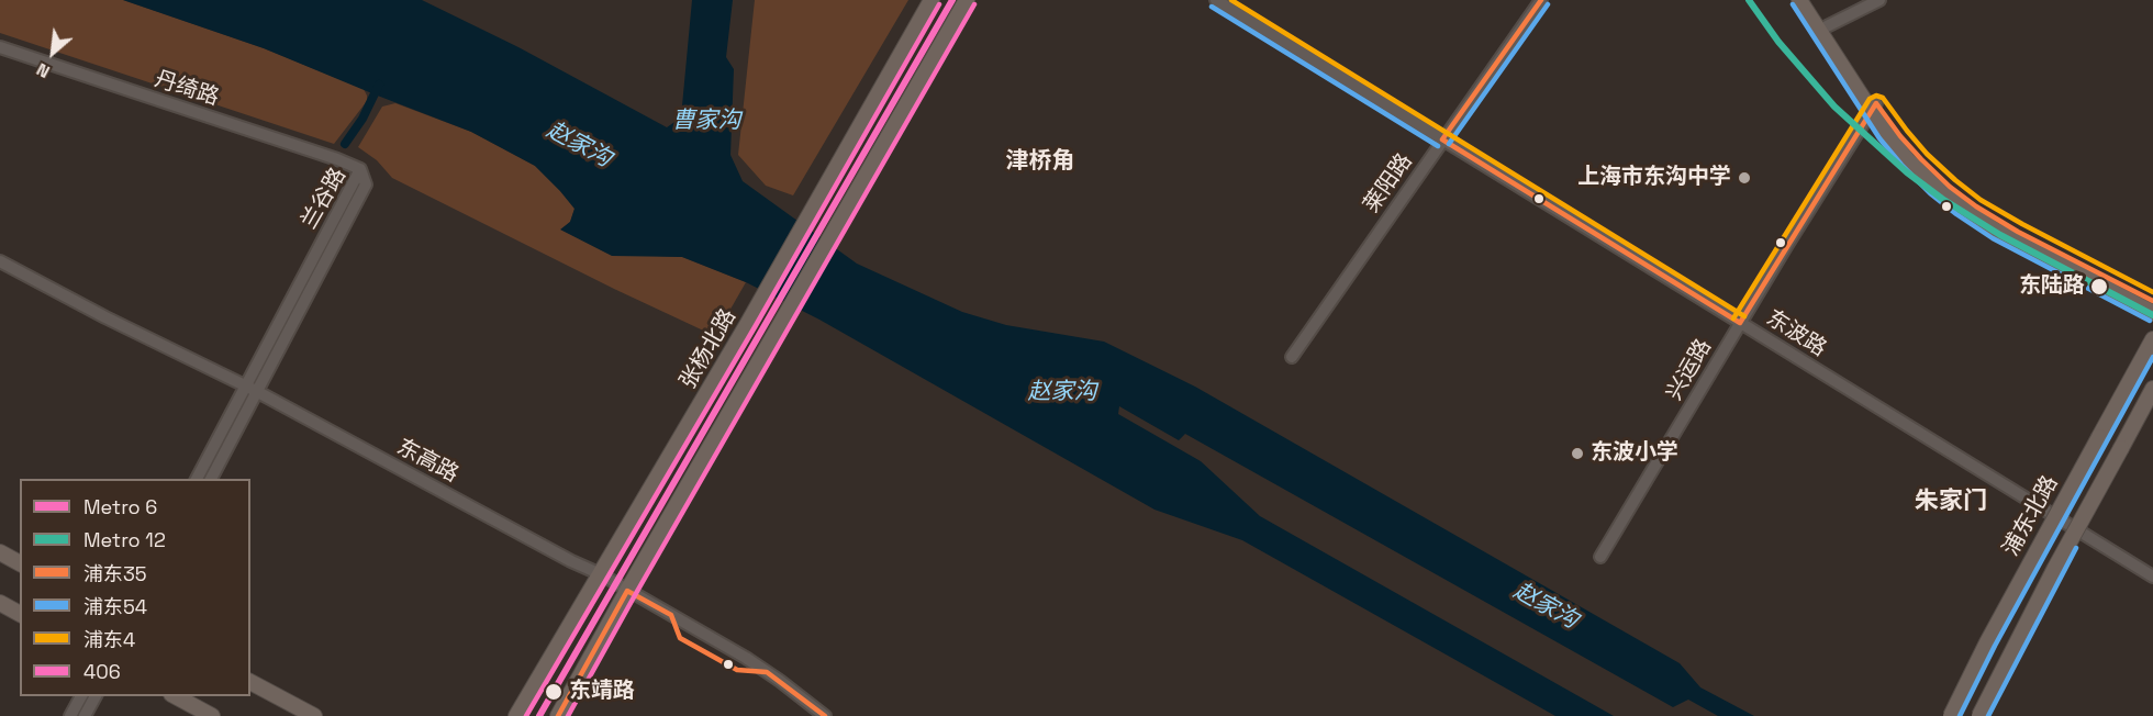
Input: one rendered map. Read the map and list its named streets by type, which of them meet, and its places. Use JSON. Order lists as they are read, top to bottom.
{
  "streets": {
    "main road": ["张杨北路", "浦东北路"],
    "street": [
      "丹绮路",
      "莱阳路",
      "兰谷路",
      "东波路",
      "兴运路",
      "东高路"
    ]
  },
  "crossings": [
    ["丹绮路", "兰谷路"],
    ["莱阳路", "东波路"],
    ["兰谷路", "东高路"],
    ["东波路", "兴运路"],
    ["张杨北路", "东高路"]
  ],
  "districts": ["津桥角", "朱家门"],
  "water": ["曹家沟", "赵家沟"],
  "places": [
    "上海市东沟中学",
    "东陆路",
    "东波小学",
    "东靖路"
  ],
  "lines": [
    "metro line 6",
    "metro line 12",
    "transit line 浦东35",
    "transit line 浦东4",
    "transit line 浦东54",
    "transit line 406"
  ],
  "legend": [
    "Metro 6",
    "Metro 12",
    "浦东35",
    "浦东54",
    "浦东4",
    "406"
  ],
  "north": "bottom left"
}
